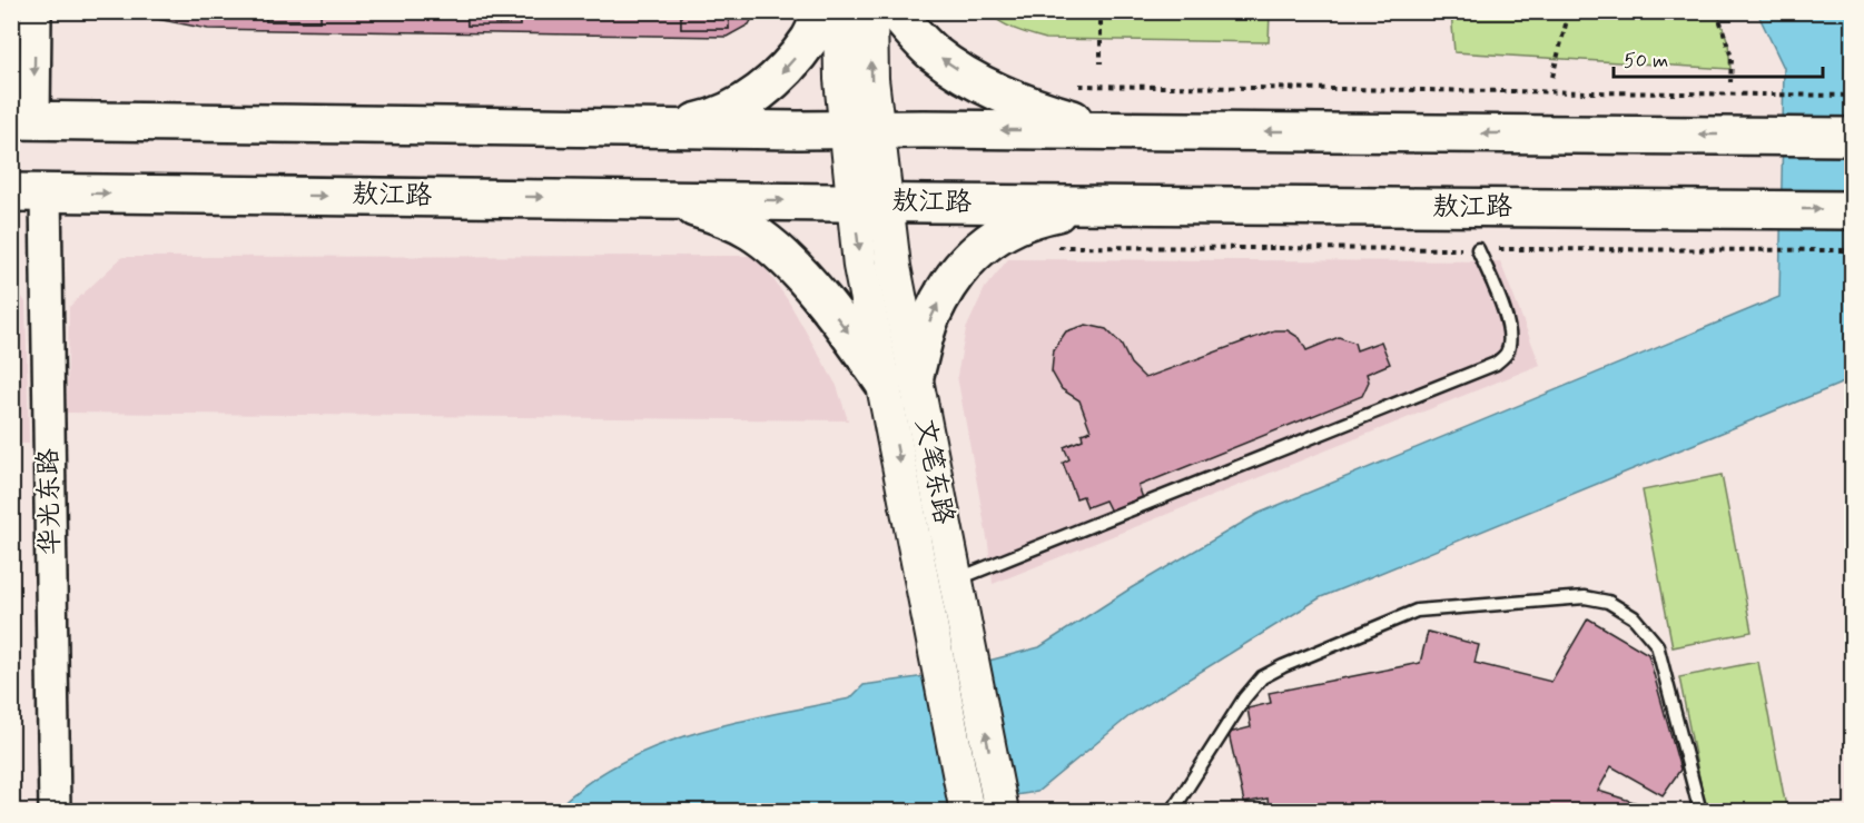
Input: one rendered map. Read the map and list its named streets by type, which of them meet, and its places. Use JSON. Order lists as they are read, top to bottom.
{
  "streets": {
    "main road": ["敖江路", "文笔东路"],
    "street": ["华光东路"]
  },
  "crossings": [
    ["敖江路", "文笔东路"],
    ["敖江路", "华光东路"]
  ],
  "scale_bar": "50 m"
}
